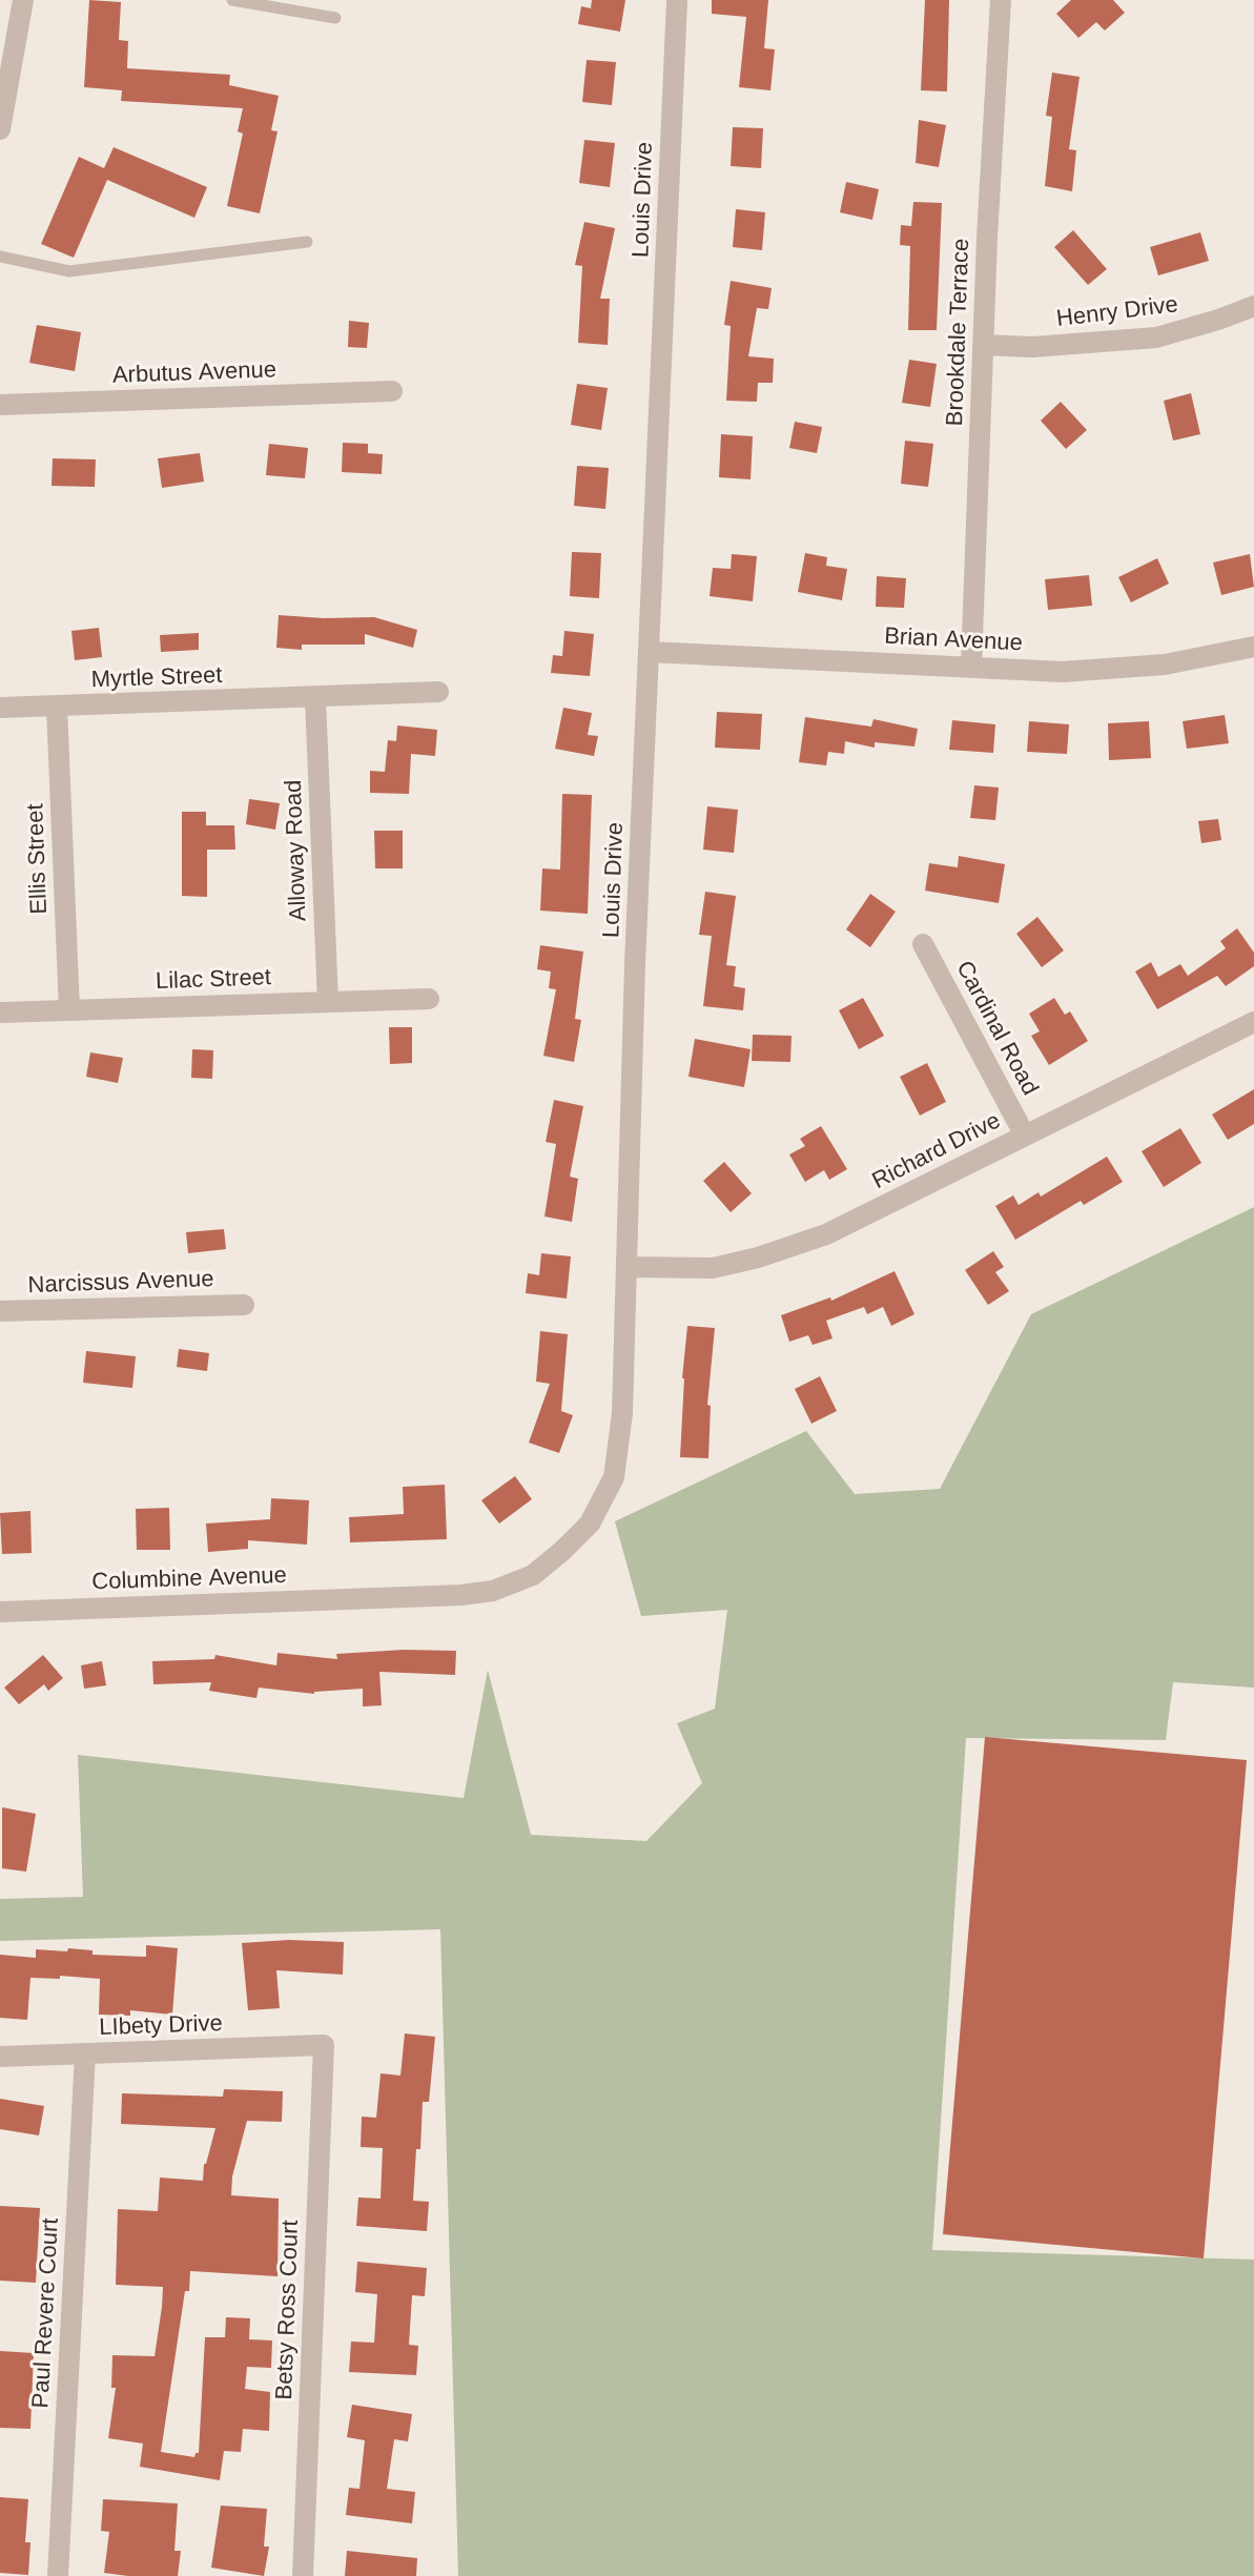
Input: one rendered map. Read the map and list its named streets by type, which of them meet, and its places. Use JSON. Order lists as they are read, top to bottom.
{
  "streets": {
    "street": [
      "Louis Drive",
      "Henry Drive",
      "Brookdale Terrace",
      "Arbutus Avenue",
      "Brian Avenue",
      "Myrtle Street",
      "Alloway Road",
      "Ellis Street",
      "Lilac Street",
      "Cardinal Road",
      "Richard Drive",
      "Narcissus Avenue",
      "Columbine Avenue",
      "LIbety Drive",
      "Betsy Ross Court",
      "Paul Revere Court"
    ]
  },
  "crossings": [
    ["Louis Drive", "Brian Avenue"],
    ["Louis Drive", "Richard Drive"],
    ["Louis Drive", "Columbine Avenue"],
    ["Henry Drive", "Brookdale Terrace"],
    ["Brookdale Terrace", "Brian Avenue"],
    ["Myrtle Street", "Alloway Road"],
    ["Myrtle Street", "Ellis Street"],
    ["Alloway Road", "Lilac Street"],
    ["Ellis Street", "Lilac Street"],
    ["Cardinal Road", "Richard Drive"],
    ["LIbety Drive", "Betsy Ross Court"],
    ["LIbety Drive", "Paul Revere Court"]
  ]
}
